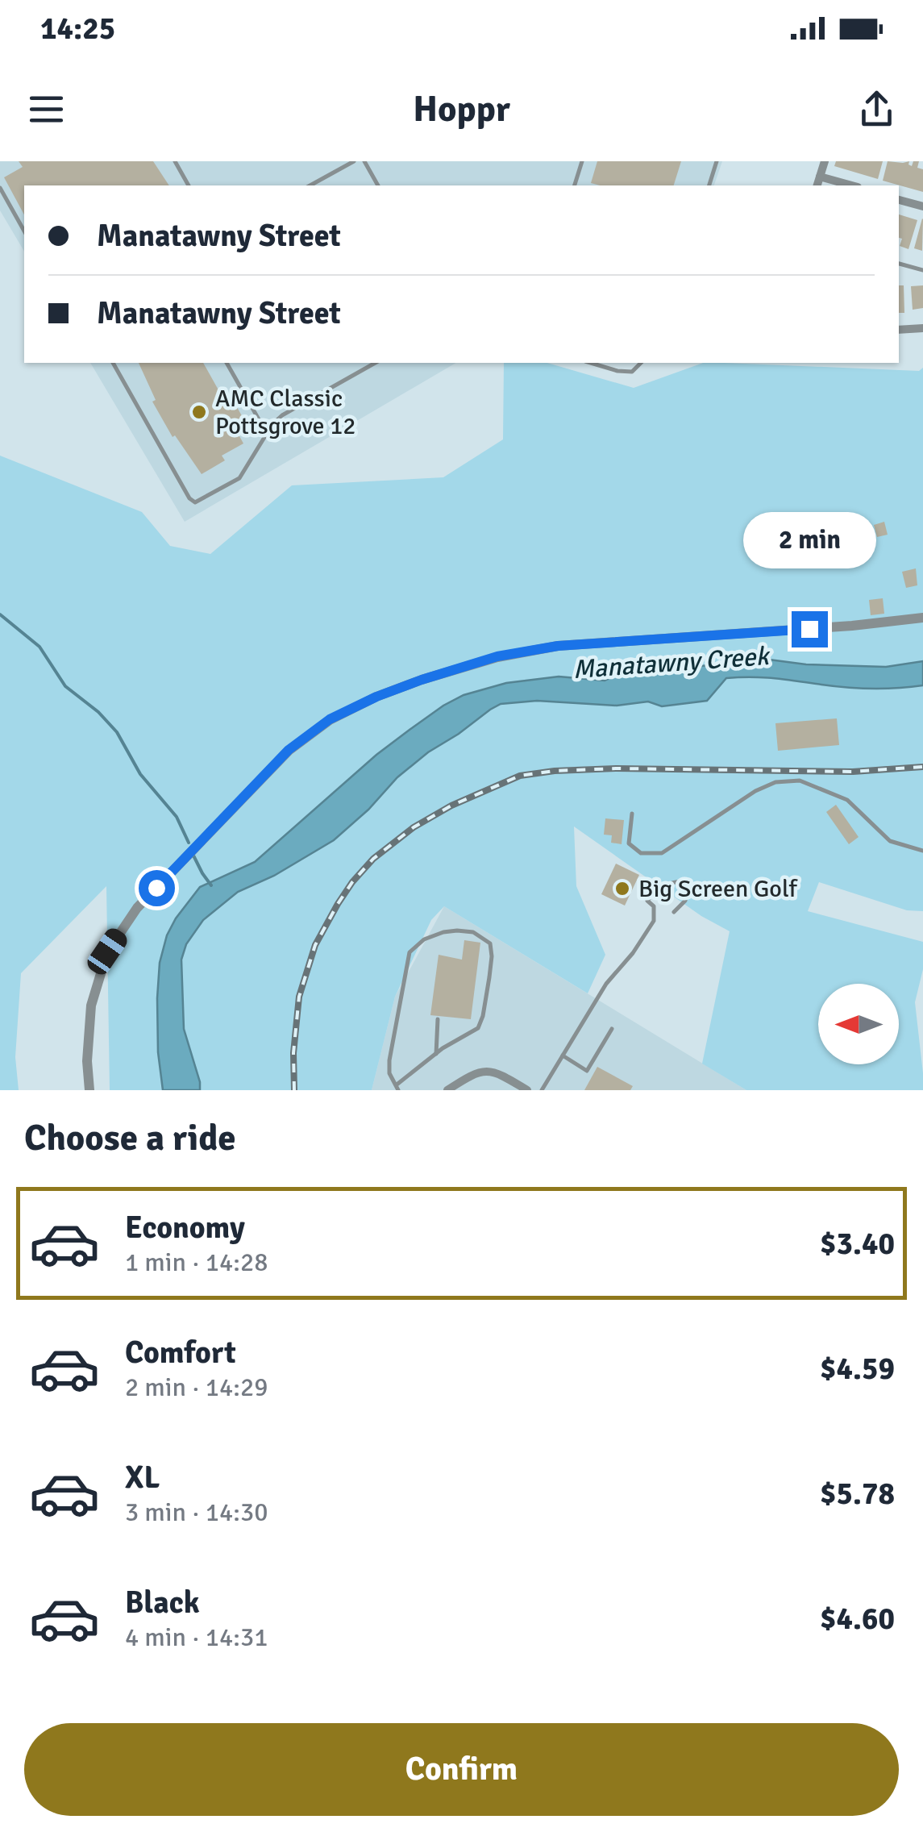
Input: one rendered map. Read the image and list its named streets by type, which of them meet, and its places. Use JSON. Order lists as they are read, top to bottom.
{
  "water": ["Manatawny Creek"],
  "places": ["AMC Classic Pottsgrove 12", "Big Screen Golf"],
  "north": "left",
  "page": {
    "status": "14:25",
    "header": "Hoppr",
    "banner": ["Manatawny Street", "Manatawny Street"],
    "bubble": "2 min",
    "heading": "Choose a ride",
    "list": [
      {
        "name": "Economy",
        "note": "1 min · 14:28",
        "value": "$3.40"
      },
      {
        "name": "Comfort",
        "note": "2 min · 14:29",
        "value": "$4.59"
      },
      {
        "name": "XL",
        "note": "3 min · 14:30",
        "value": "$5.78"
      },
      {
        "name": "Black",
        "note": "4 min · 14:31",
        "value": "$4.60"
      }
    ],
    "buttons": "Confirm"
  }
}
